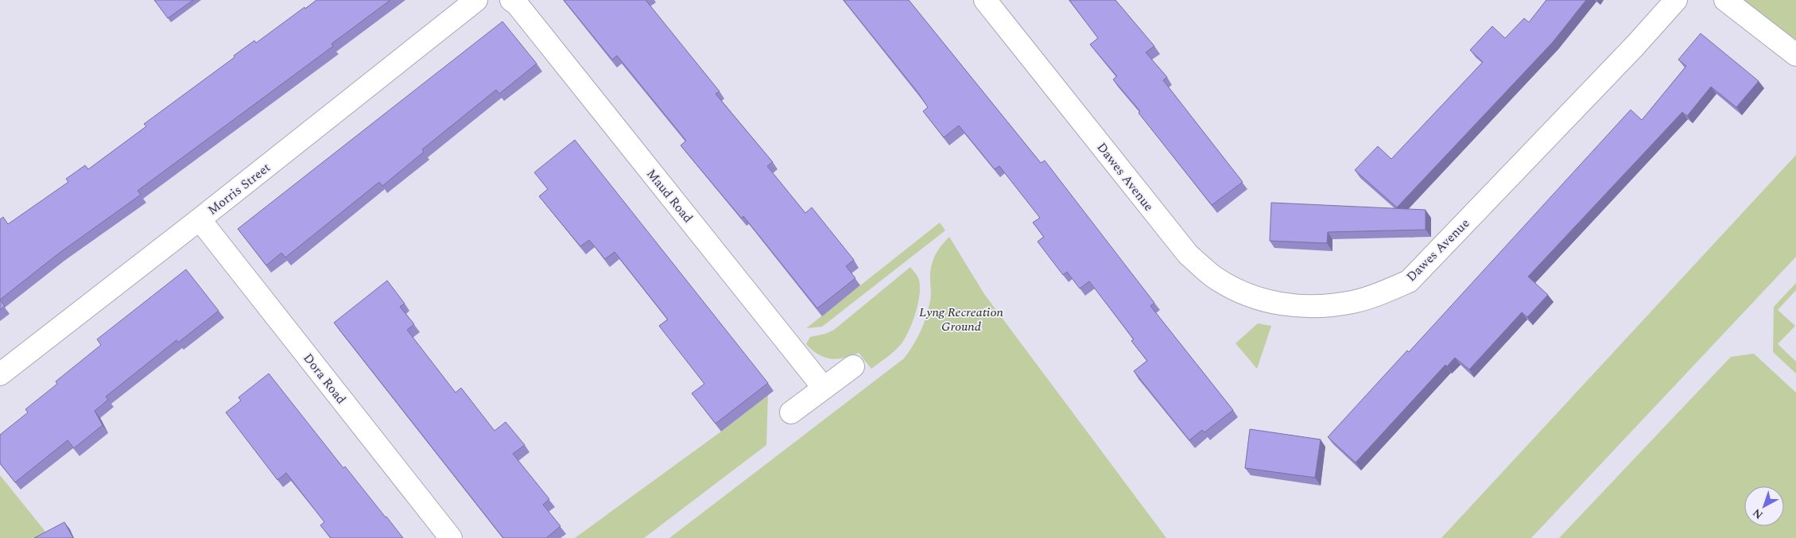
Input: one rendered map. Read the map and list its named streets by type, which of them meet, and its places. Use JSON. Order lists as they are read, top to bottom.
{
  "streets": {
    "street": [
      "Dawes Avenue",
      "Morris Street",
      "Maud Road",
      "Dora Road"
    ]
  },
  "crossings": [
    ["Morris Street", "Dora Road"]
  ],
  "parks": ["Lyng Recreation Ground"],
  "north": "bottom left"
}
